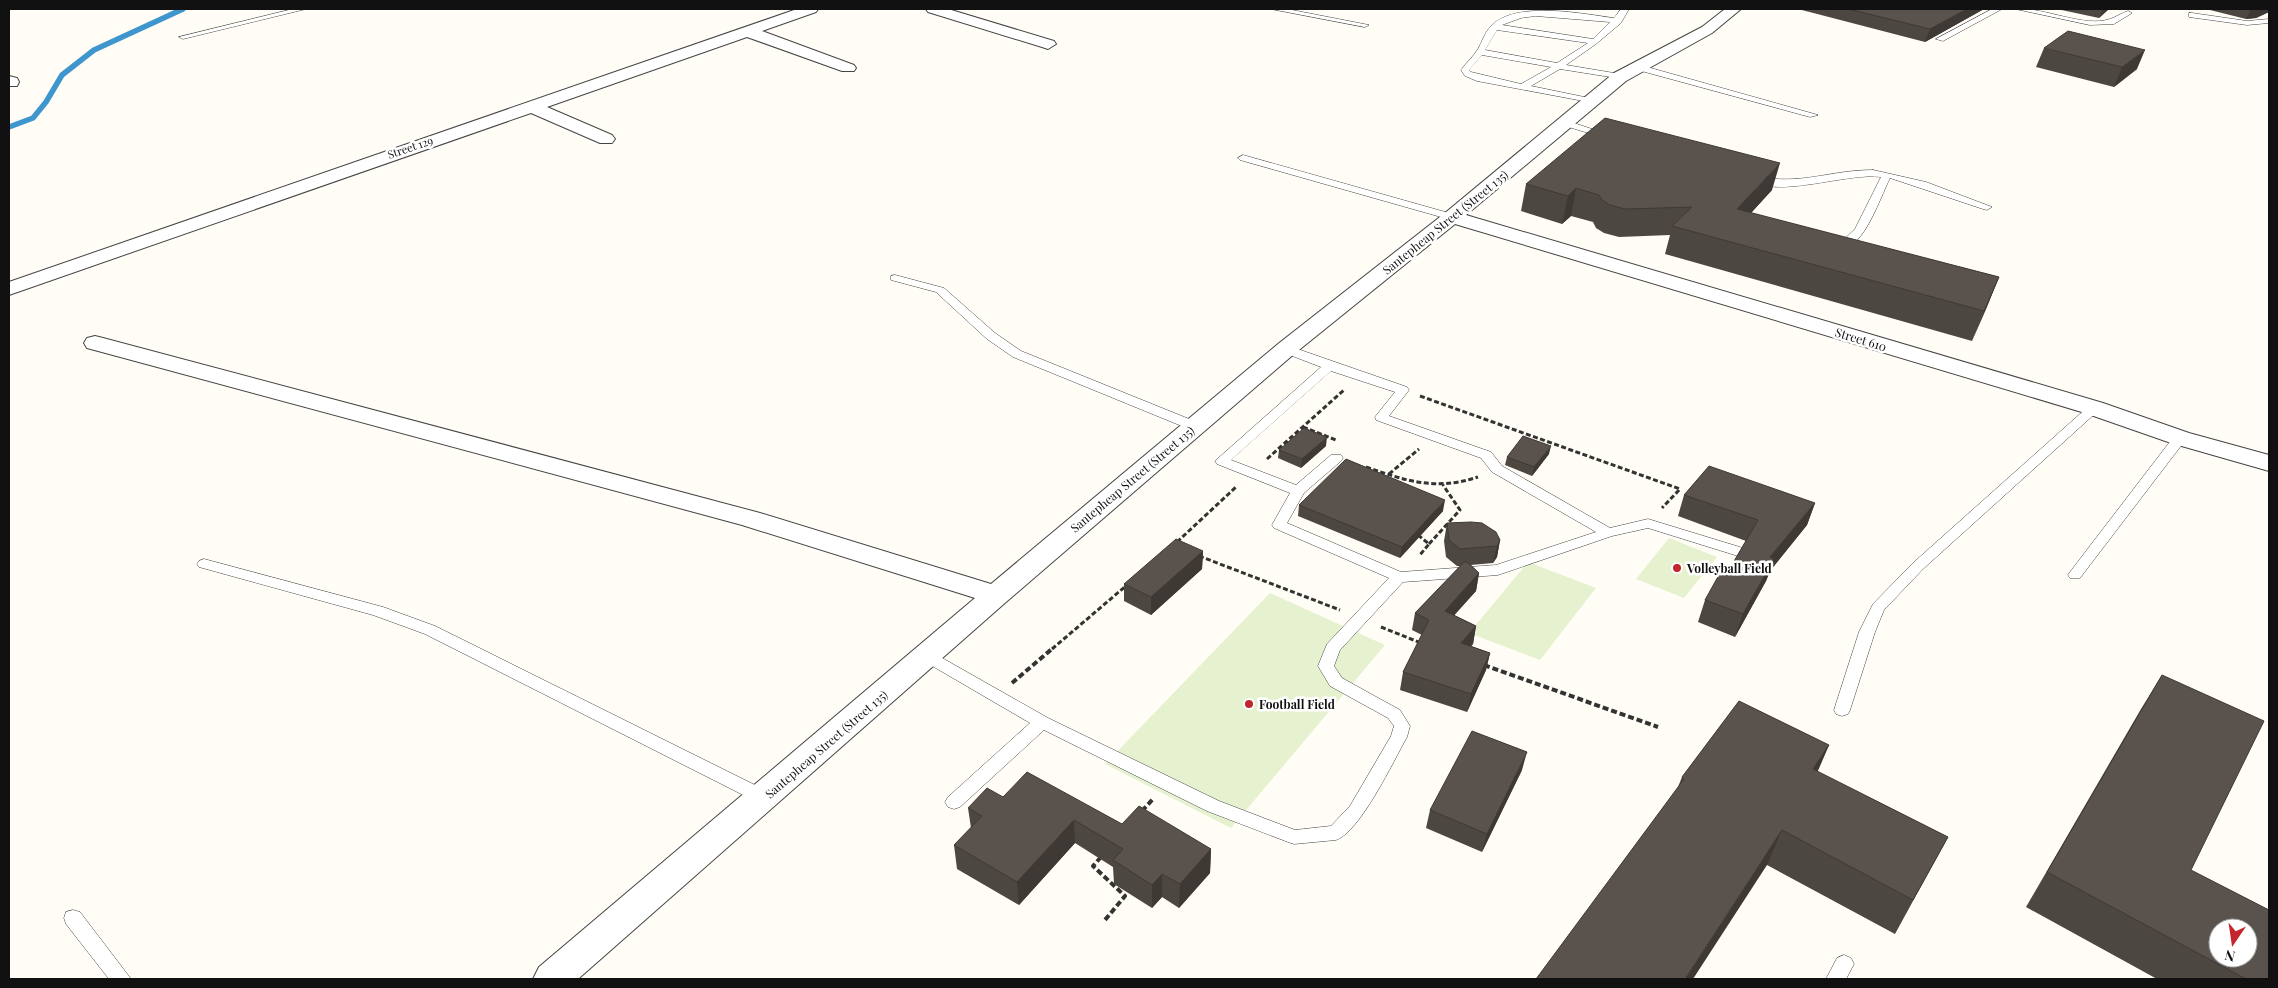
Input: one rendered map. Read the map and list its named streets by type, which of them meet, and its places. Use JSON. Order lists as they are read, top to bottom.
{
  "streets": {
    "street": ["Street 129", "Santepheap Street (Street 135)", "Street 610"]
  },
  "crossings": [
    ["Santepheap Street (Street 135)", "Street 610"]
  ],
  "places": ["Volleyball Field", "Football Field"],
  "north": "bottom"
}
